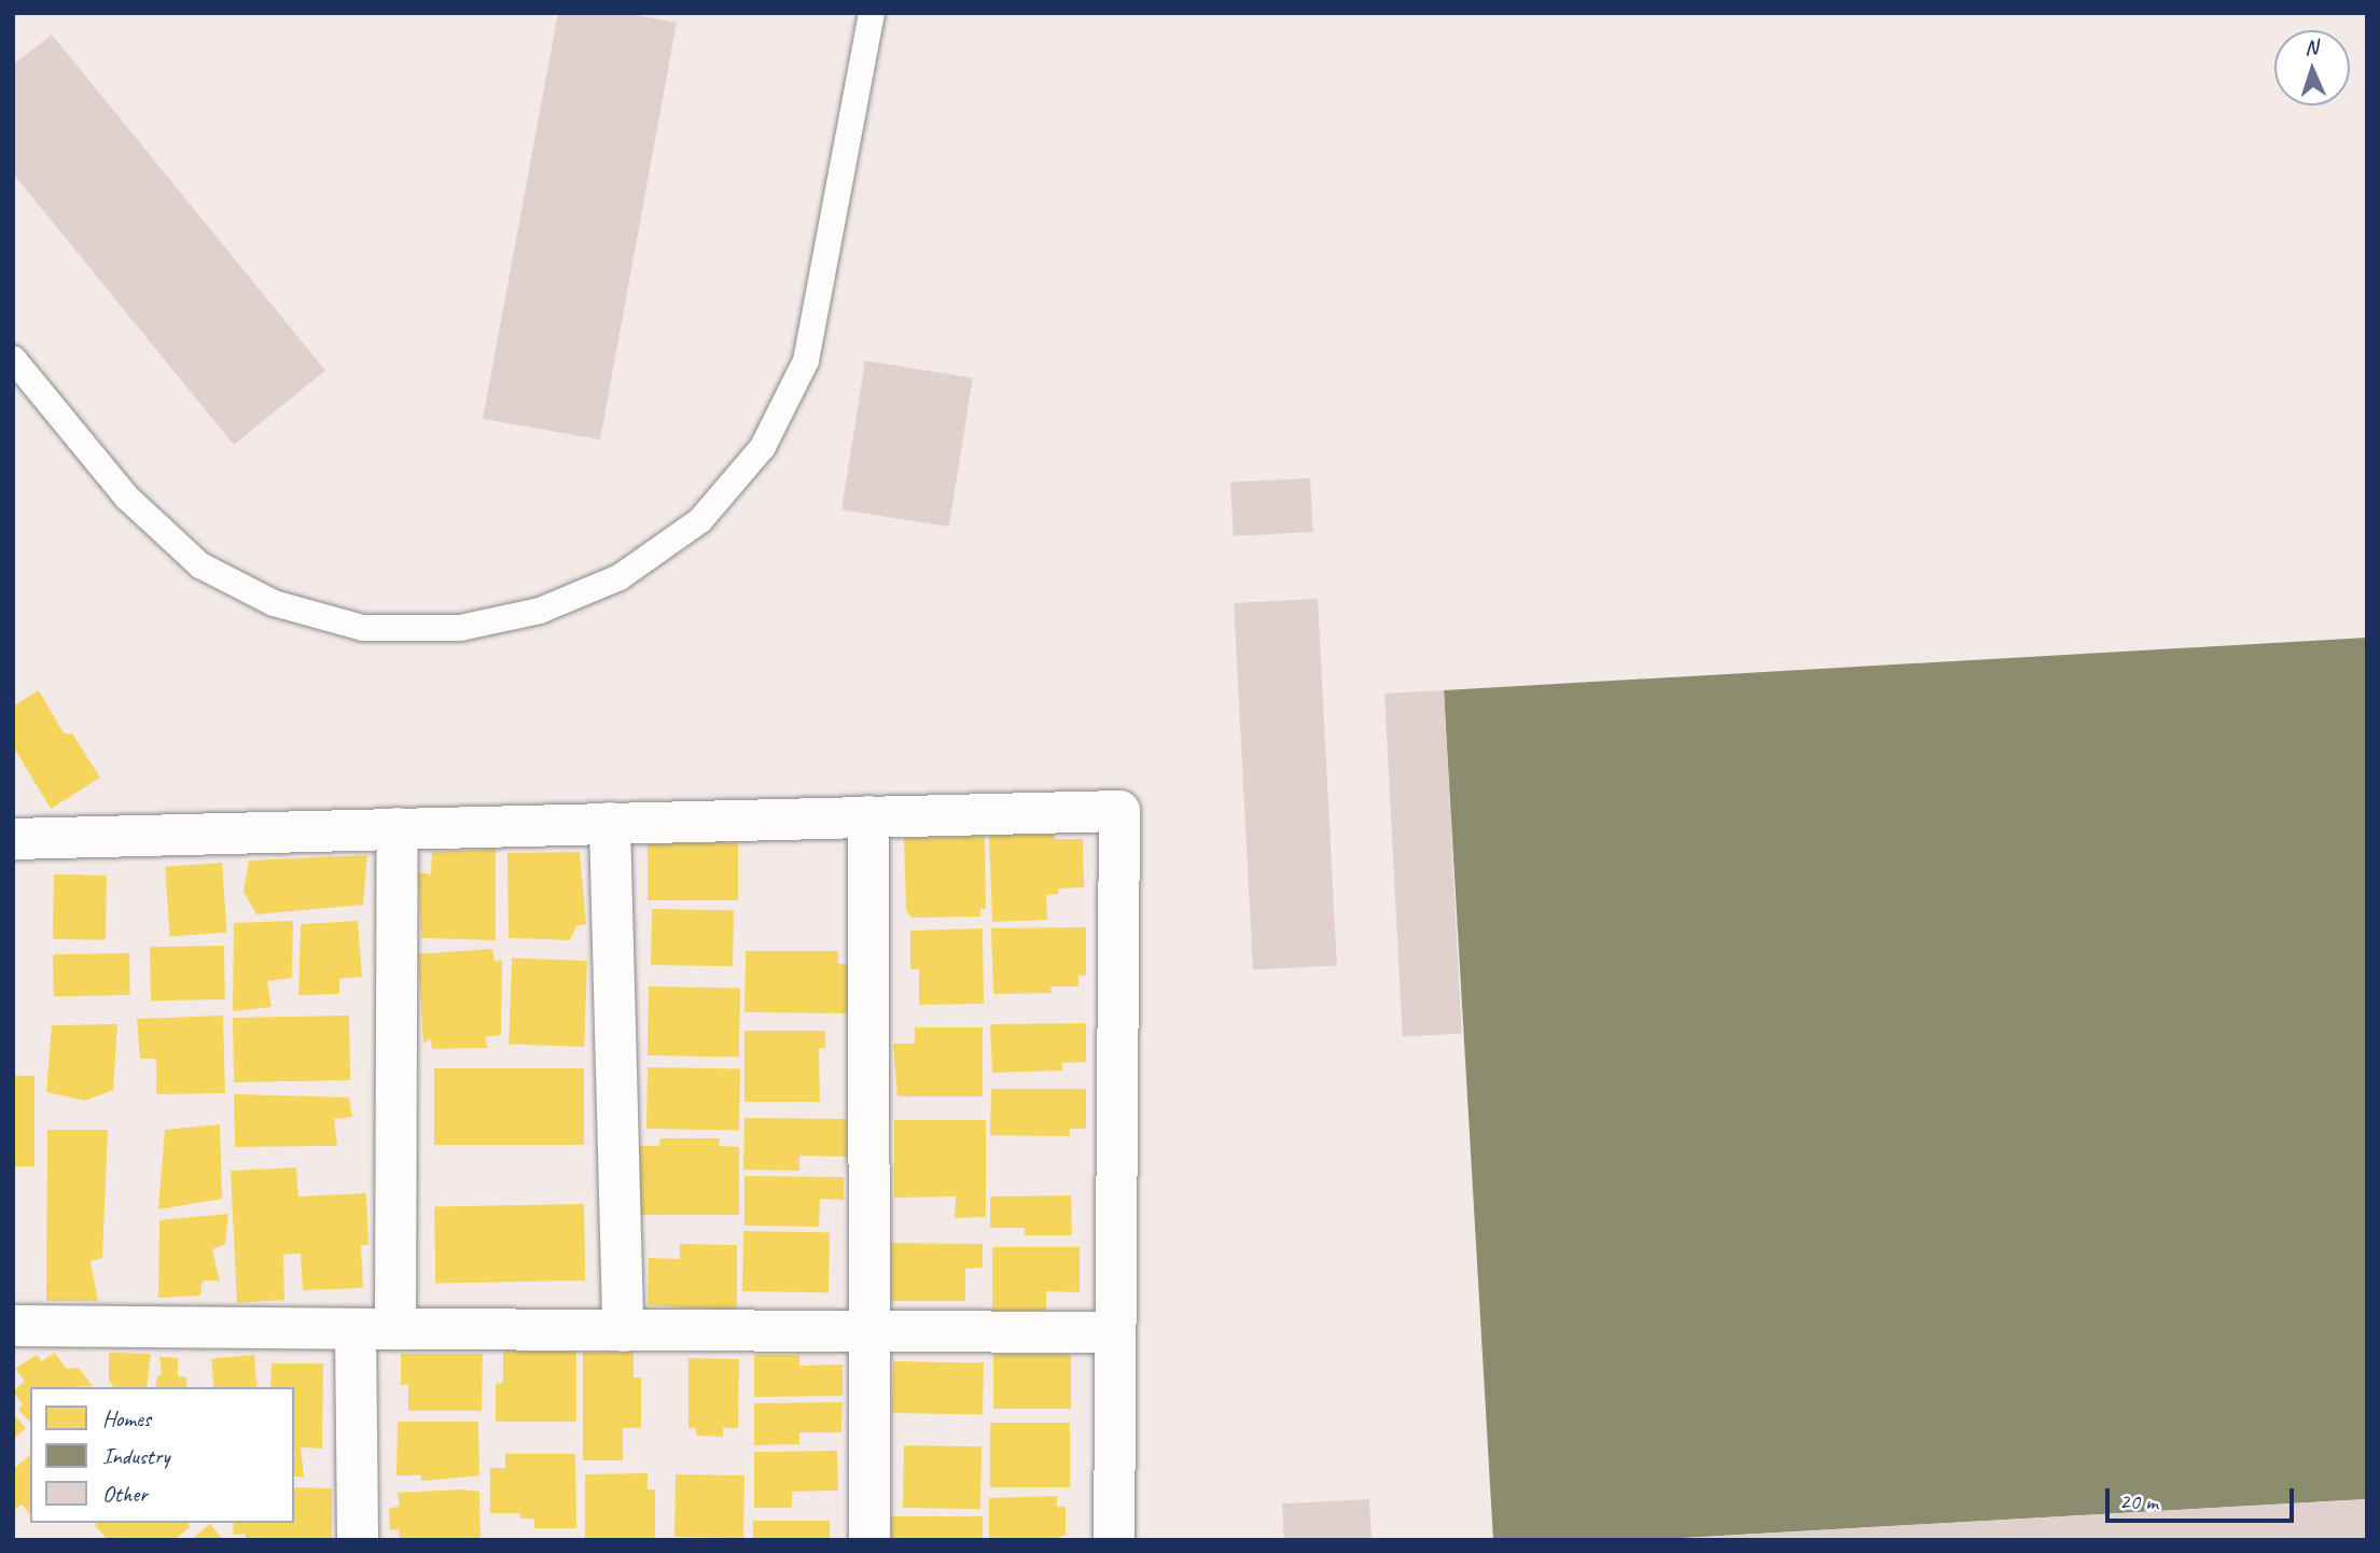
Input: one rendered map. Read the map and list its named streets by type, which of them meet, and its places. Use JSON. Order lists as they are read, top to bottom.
{
  "legend": ["Homes", "Industry", "Other"],
  "scale_bar": "20 m",
  "north": "top"
}
